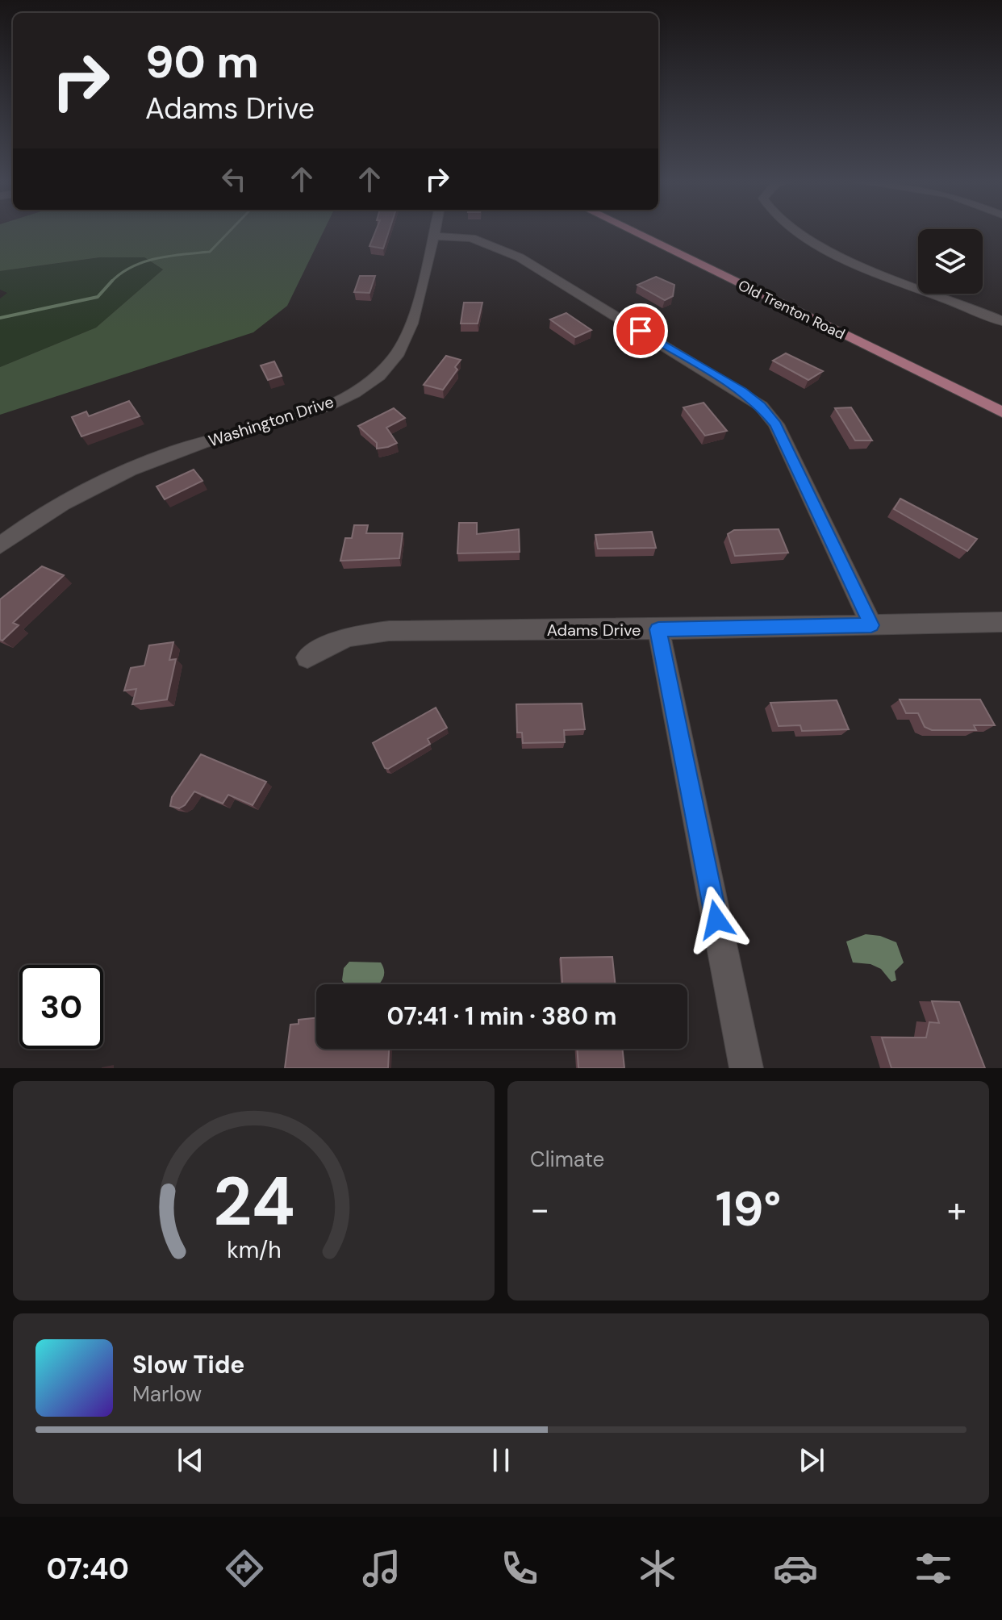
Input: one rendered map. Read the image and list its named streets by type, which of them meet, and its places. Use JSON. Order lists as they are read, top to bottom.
{
  "streets": {
    "main road": ["Old Trenton Road"],
    "street": ["Washington Drive", "Adams Drive"]
  },
  "page": {
    "turn": ["90 m", "Adams Drive"],
    "limit": "30",
    "trip": "07:41 · 1 min · 380 m",
    "tile": "Climate",
    "heat": ["−", "19°", "+"],
    "song": ["Slow Tide", "Marlow"],
    "tabs": "07:40",
    "gauge": ["24", "km/h"]
  }
}
